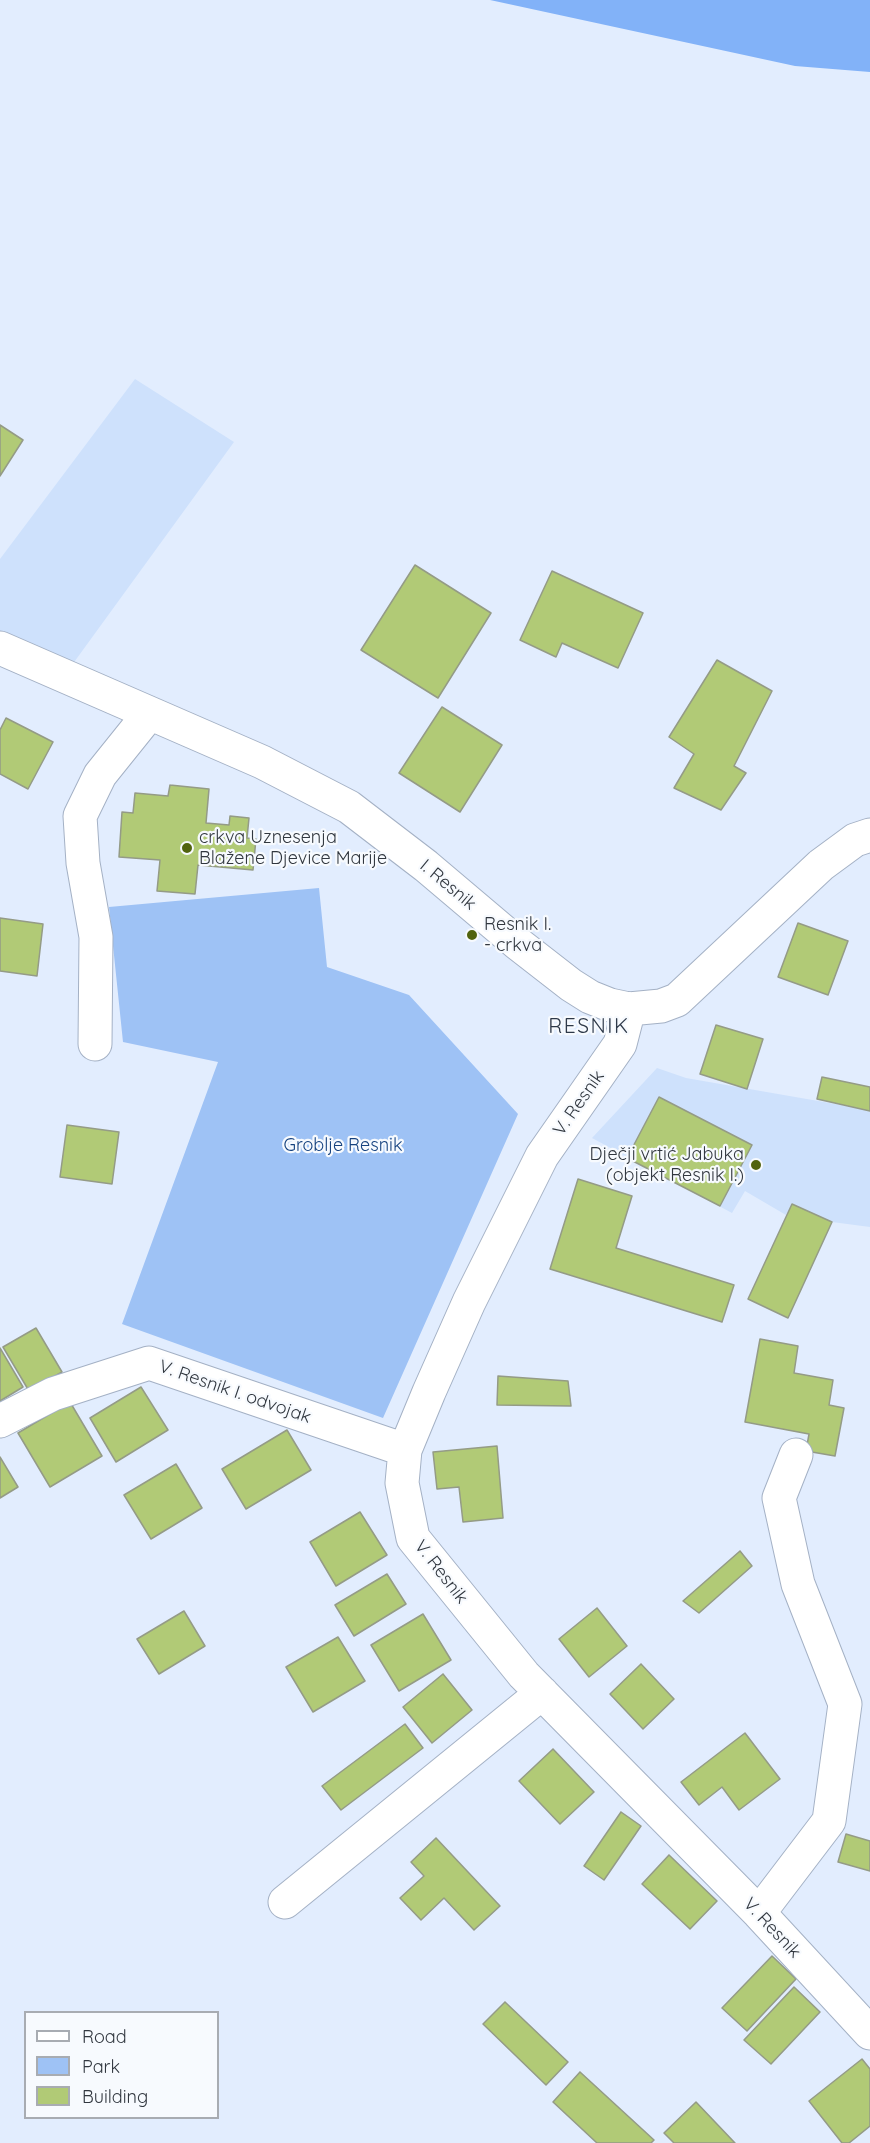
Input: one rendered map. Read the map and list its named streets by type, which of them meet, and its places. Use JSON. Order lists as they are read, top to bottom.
{
  "streets": {
    "street": ["I. Resnik", "V. Resnik", "V. Resnik I. odvojak"]
  },
  "crossings": [
    ["I. Resnik", "V. Resnik"],
    ["V. Resnik", "V. Resnik I. odvojak"]
  ],
  "districts": ["RESNIK"],
  "parks": ["Groblje Resnik"],
  "places": ["crkva Uznesenja Blažene Djevice Marije", "Resnik I. - crkva", "Dječji vrtić Jabuka (objekt Resnik I.)"],
  "legend": ["Road", "Park", "Building"]
}
